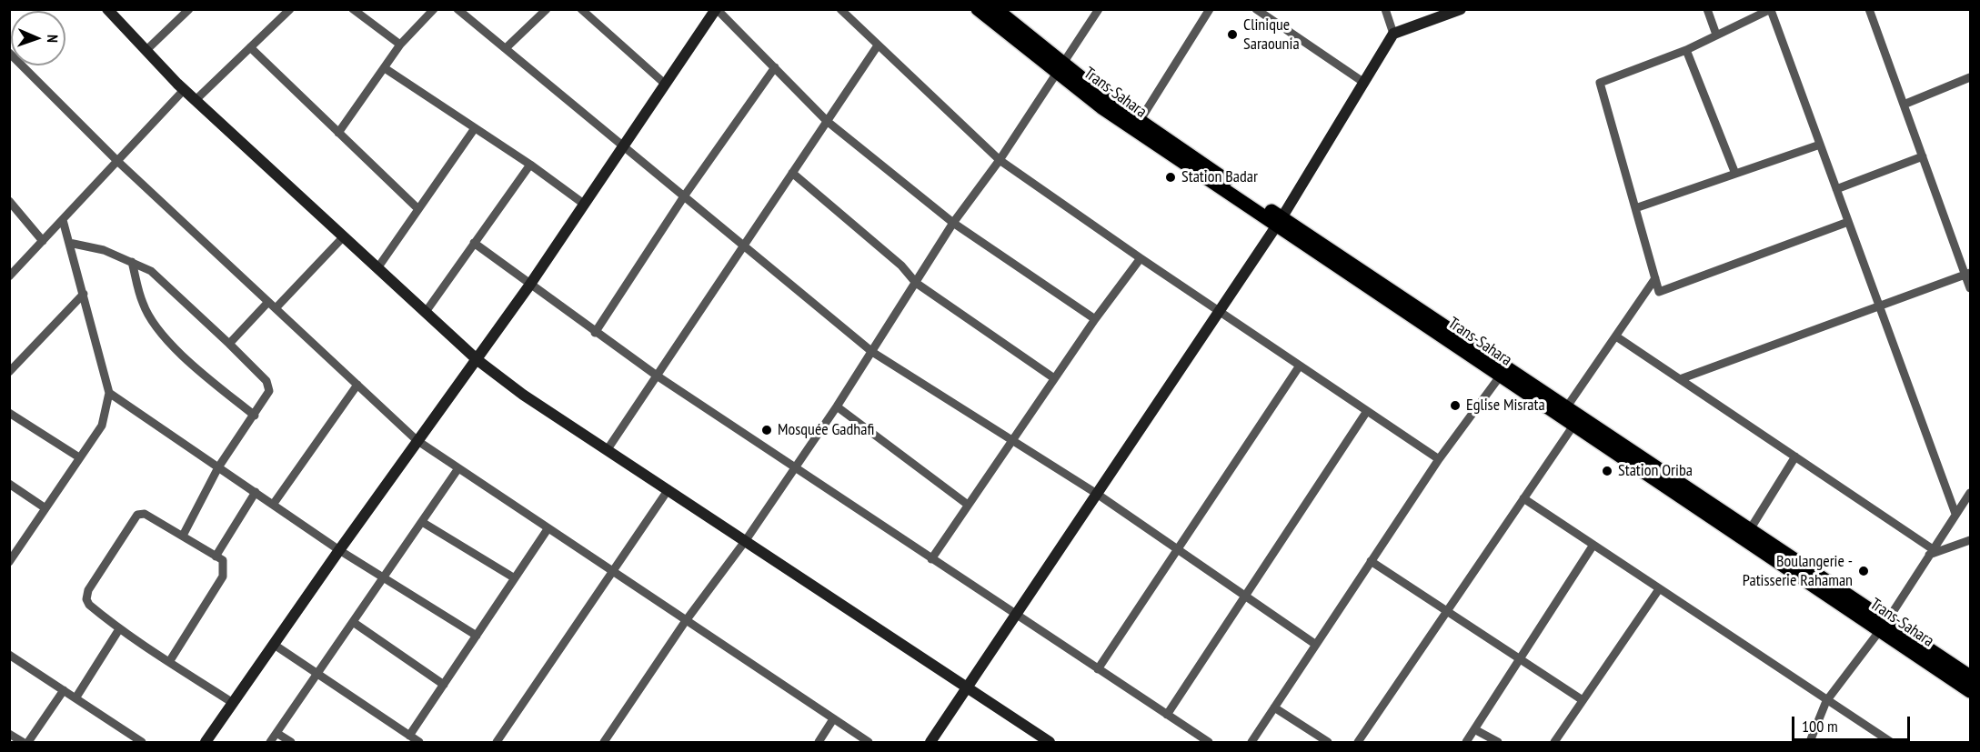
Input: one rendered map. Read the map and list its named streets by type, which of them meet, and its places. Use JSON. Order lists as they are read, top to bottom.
{
  "streets": {
    "main road": ["Trans-Sahara"]
  },
  "places": [
    "Clinique Saraounia",
    "Station Badar",
    "Eglise Misrata",
    "Mosquée Gadhafi",
    "Station Oriba",
    "Boulangerie - Patisserie Rahaman"
  ],
  "scale_bar": "100 m",
  "north": "right"
}
